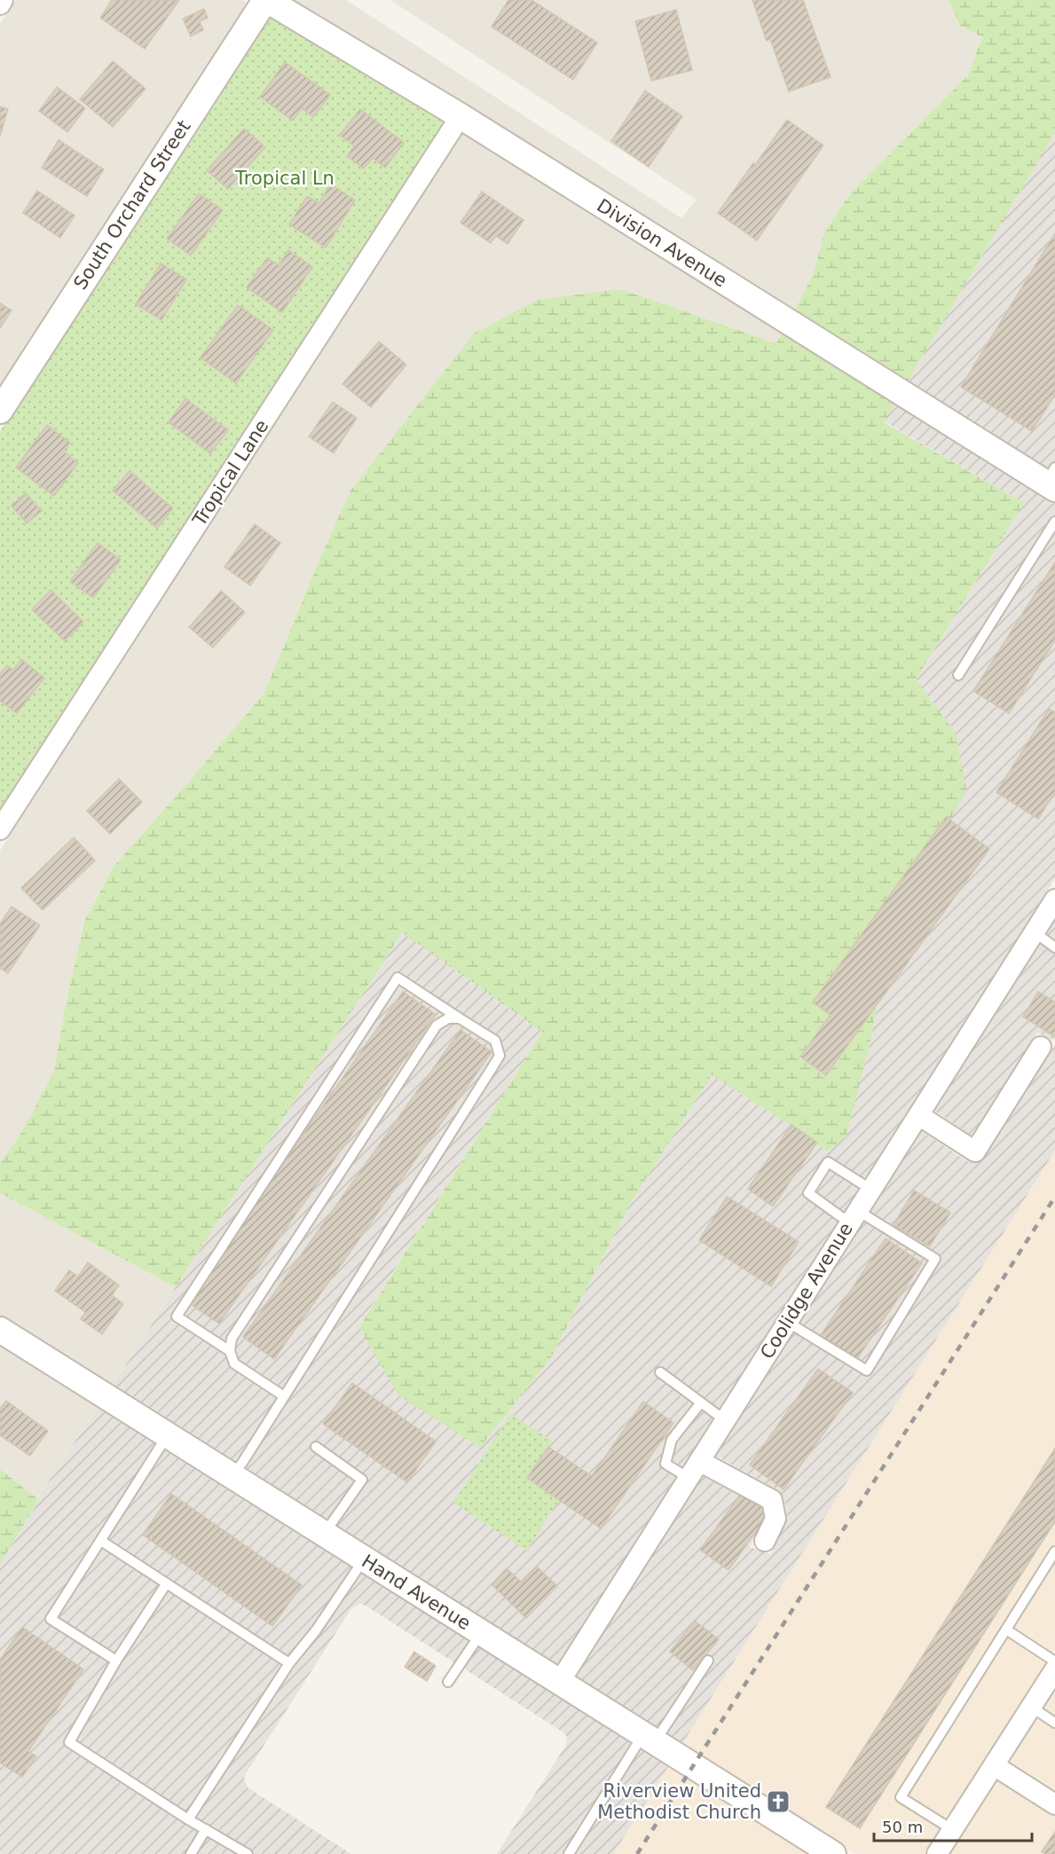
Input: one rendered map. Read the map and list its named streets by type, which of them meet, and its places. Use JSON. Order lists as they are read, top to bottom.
{
  "streets": {
    "street": [
      "South Orchard Street",
      "Division Avenue",
      "Tropical Lane",
      "Coolidge Avenue",
      "Hand Avenue"
    ]
  },
  "crossings": [
    ["South Orchard Street", "Division Avenue"],
    ["Division Avenue", "Tropical Lane"],
    ["Coolidge Avenue", "Hand Avenue"]
  ],
  "parks": ["Tropical Ln"],
  "places": {
    "church": ["Riverview United Methodist Church"]
  },
  "scale_bar": "50 m"
}
